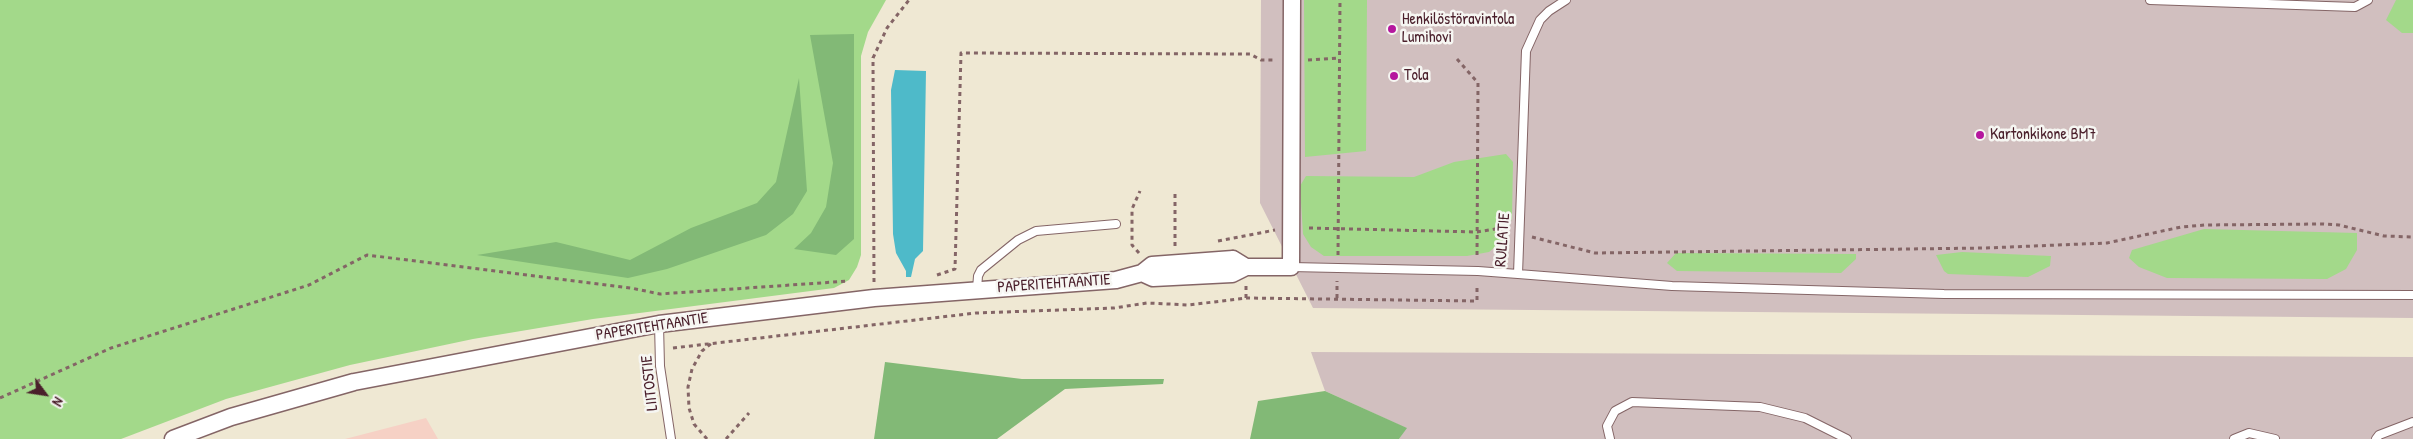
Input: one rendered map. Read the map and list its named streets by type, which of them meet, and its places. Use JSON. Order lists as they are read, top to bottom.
{
  "streets": {
    "street": ["PAPERITEHTAANTIE"],
    "lane": ["RULLATIE", "LIITOSTIE"]
  },
  "crossings": [
    ["RULLATIE", "PAPERITEHTAANTIE"],
    ["PAPERITEHTAANTIE", "LIITOSTIE"]
  ],
  "places": ["Henkilöstöravintola Lumihovi", "Tola", "Kartonkikone BM7"],
  "north": "bottom right"
}
